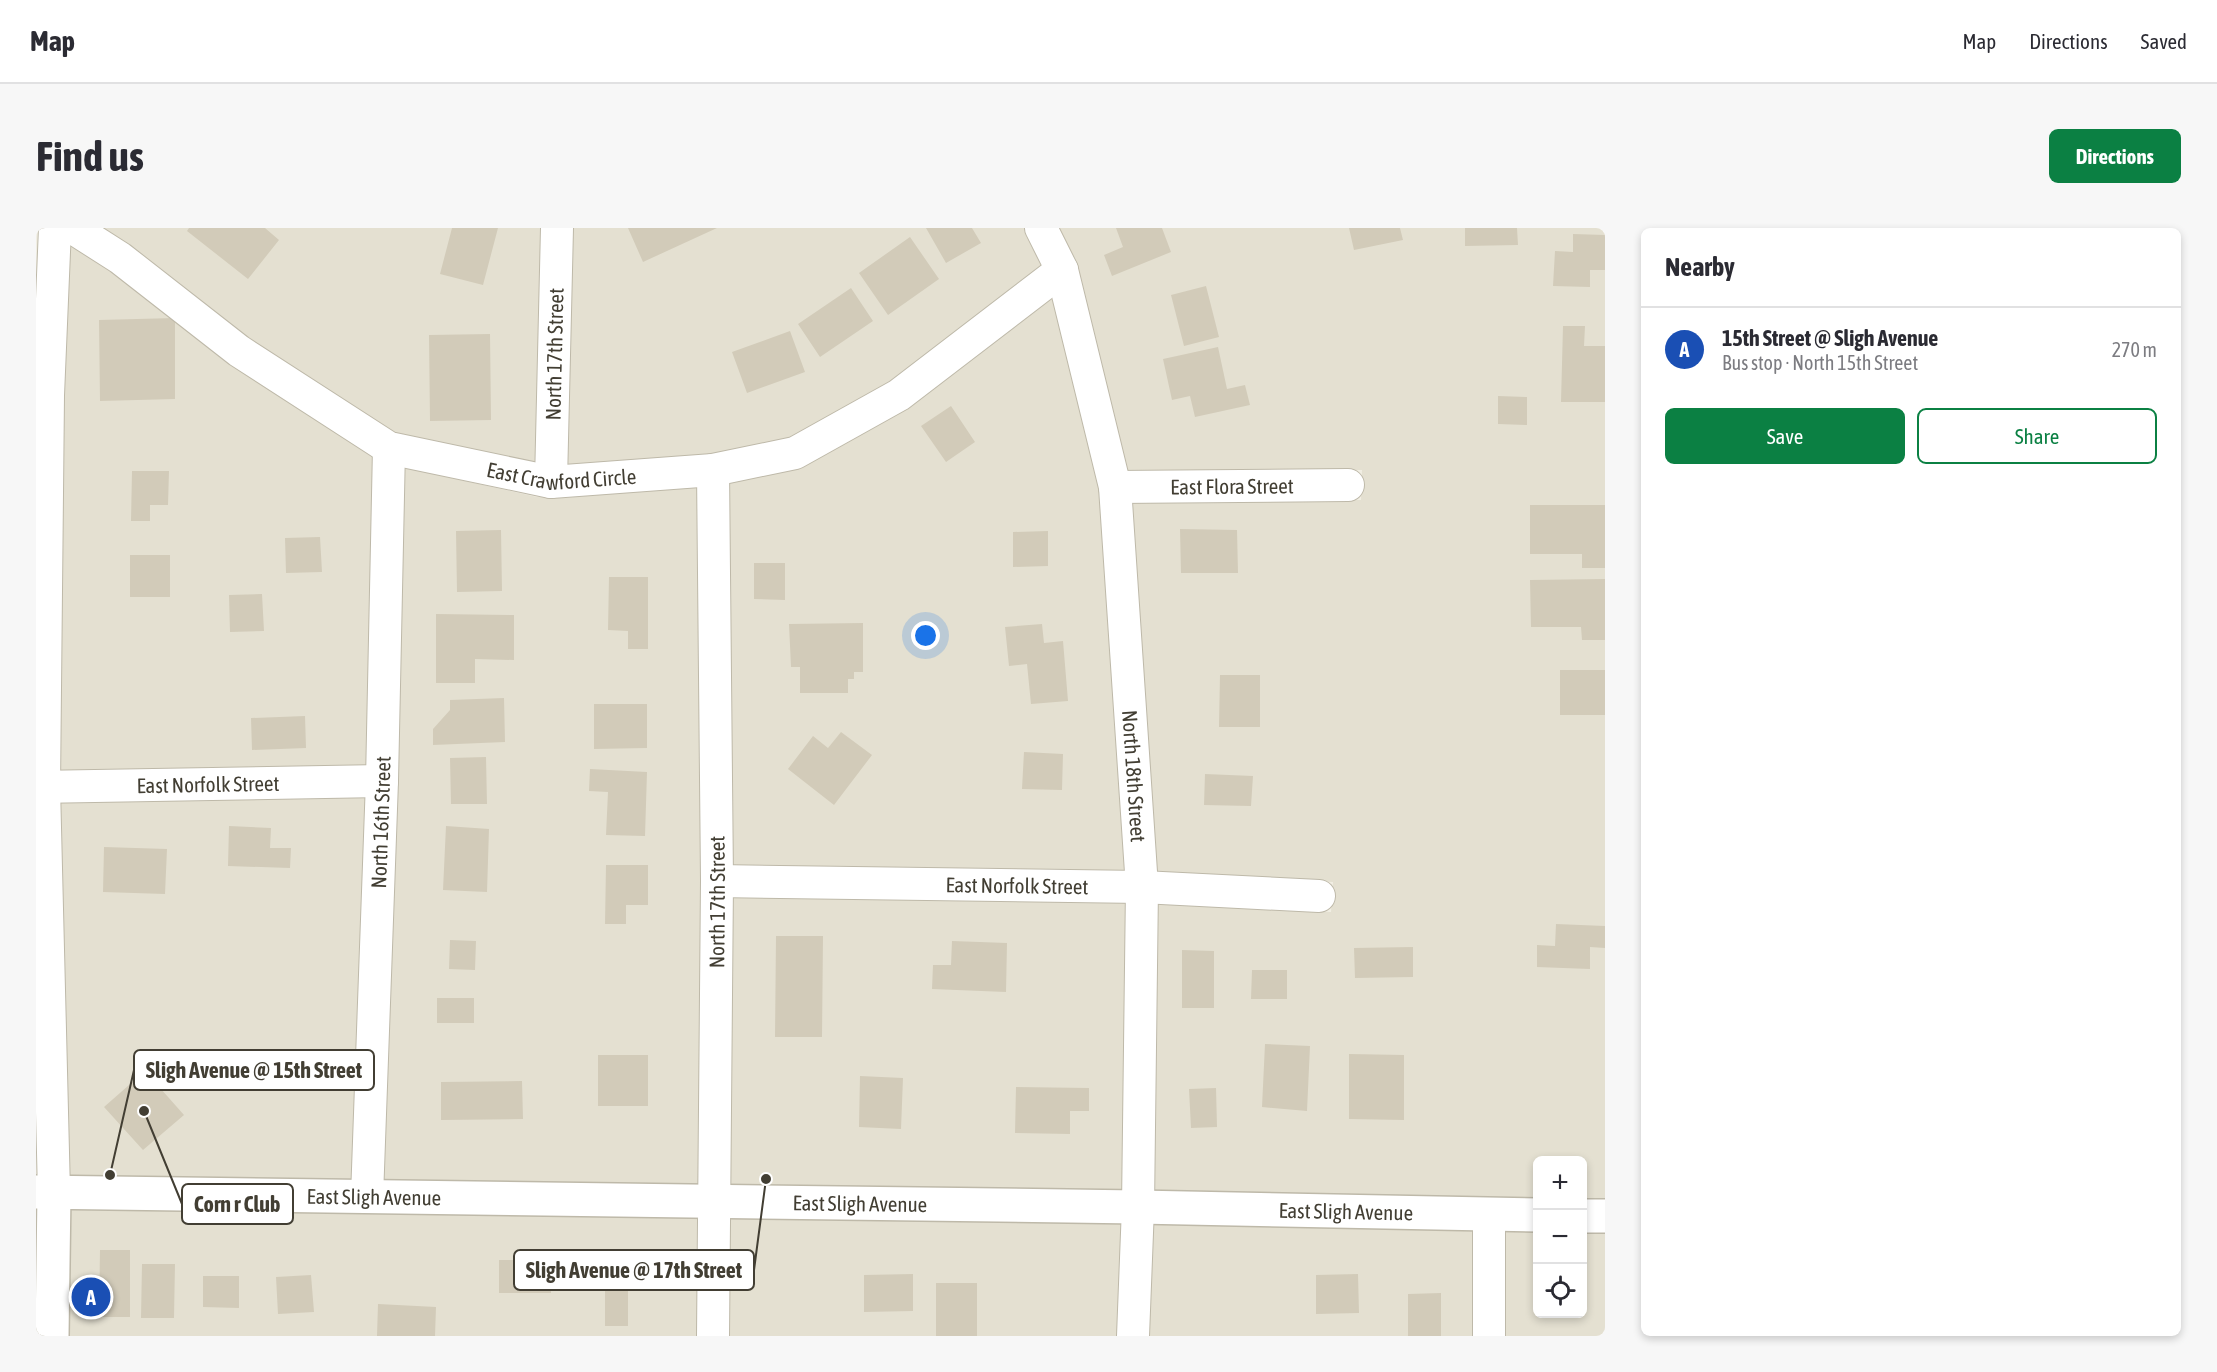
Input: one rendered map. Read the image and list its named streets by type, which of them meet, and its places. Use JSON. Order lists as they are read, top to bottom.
{
  "streets": {
    "street": [
      "North 17th Street",
      "East Crawford Circle",
      "East Flora Street",
      "North 18th Street",
      "East Norfolk Street",
      "North 16th Street",
      "East Sligh Avenue"
    ]
  },
  "crossings": [
    ["North 17th Street", "East Crawford Circle"],
    ["North 17th Street", "East Norfolk Street"],
    ["North 17th Street", "East Sligh Avenue"],
    ["East Crawford Circle", "North 18th Street"],
    ["East Crawford Circle", "North 16th Street"],
    ["East Flora Street", "North 18th Street"],
    ["North 18th Street", "East Norfolk Street"],
    ["North 18th Street", "East Sligh Avenue"],
    ["East Norfolk Street", "North 16th Street"],
    ["North 16th Street", "East Sligh Avenue"]
  ],
  "places": ["Corn r Club", "Sligh Avenue @ 15th Street", "Sligh Avenue @ 17th Street"],
  "page": {
    "header": "Map",
    "nav": ["Map", "Directions", "Saved"],
    "buttons": [
      "Directions",
      ["Save", "Share"]
    ],
    "title": "Find us",
    "heading": "Nearby",
    "list": [
      {
        "mark": "A",
        "name": "15th Street @ Sligh Avenue",
        "note": "Bus stop · North 15th Street",
        "value": "270 m"
      }
    ],
    "map_buttons": ["+", "−"],
    "pins": "A"
  }
}
